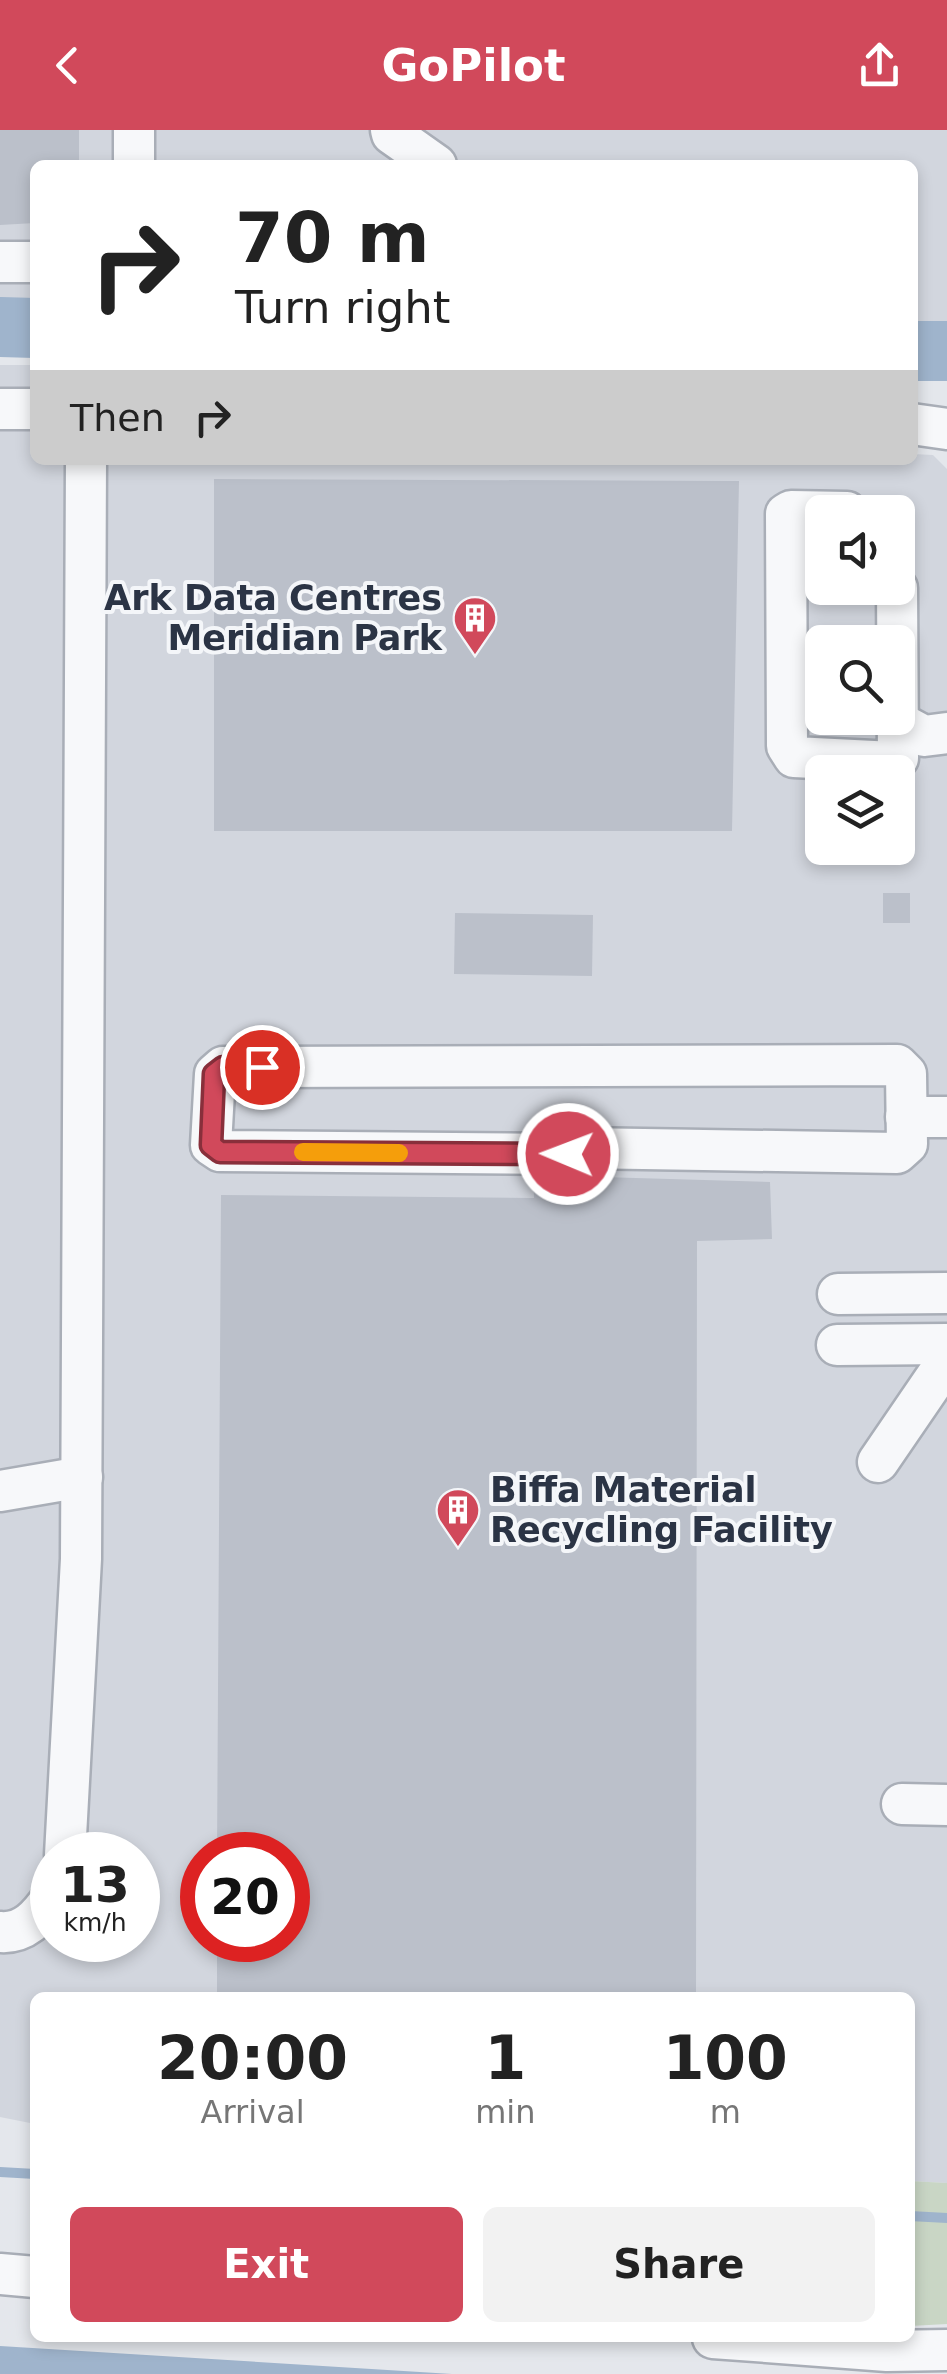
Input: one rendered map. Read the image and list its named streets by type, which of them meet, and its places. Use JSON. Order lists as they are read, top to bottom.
{
  "places": {
    "building": ["Ark Data Centres Meridian Park", "Biffa Material Recycling Facility"]
  },
  "page": {
    "header": "GoPilot",
    "turn": ["70 m", "Turn right"],
    "then": "Then",
    "speed": "13 km/h",
    "limit": "20",
    "eta": [
      "20:00",
      "Arrival",
      "1",
      "min",
      "100",
      "m"
    ],
    "buttons": ["Exit", "Share"]
  }
}
